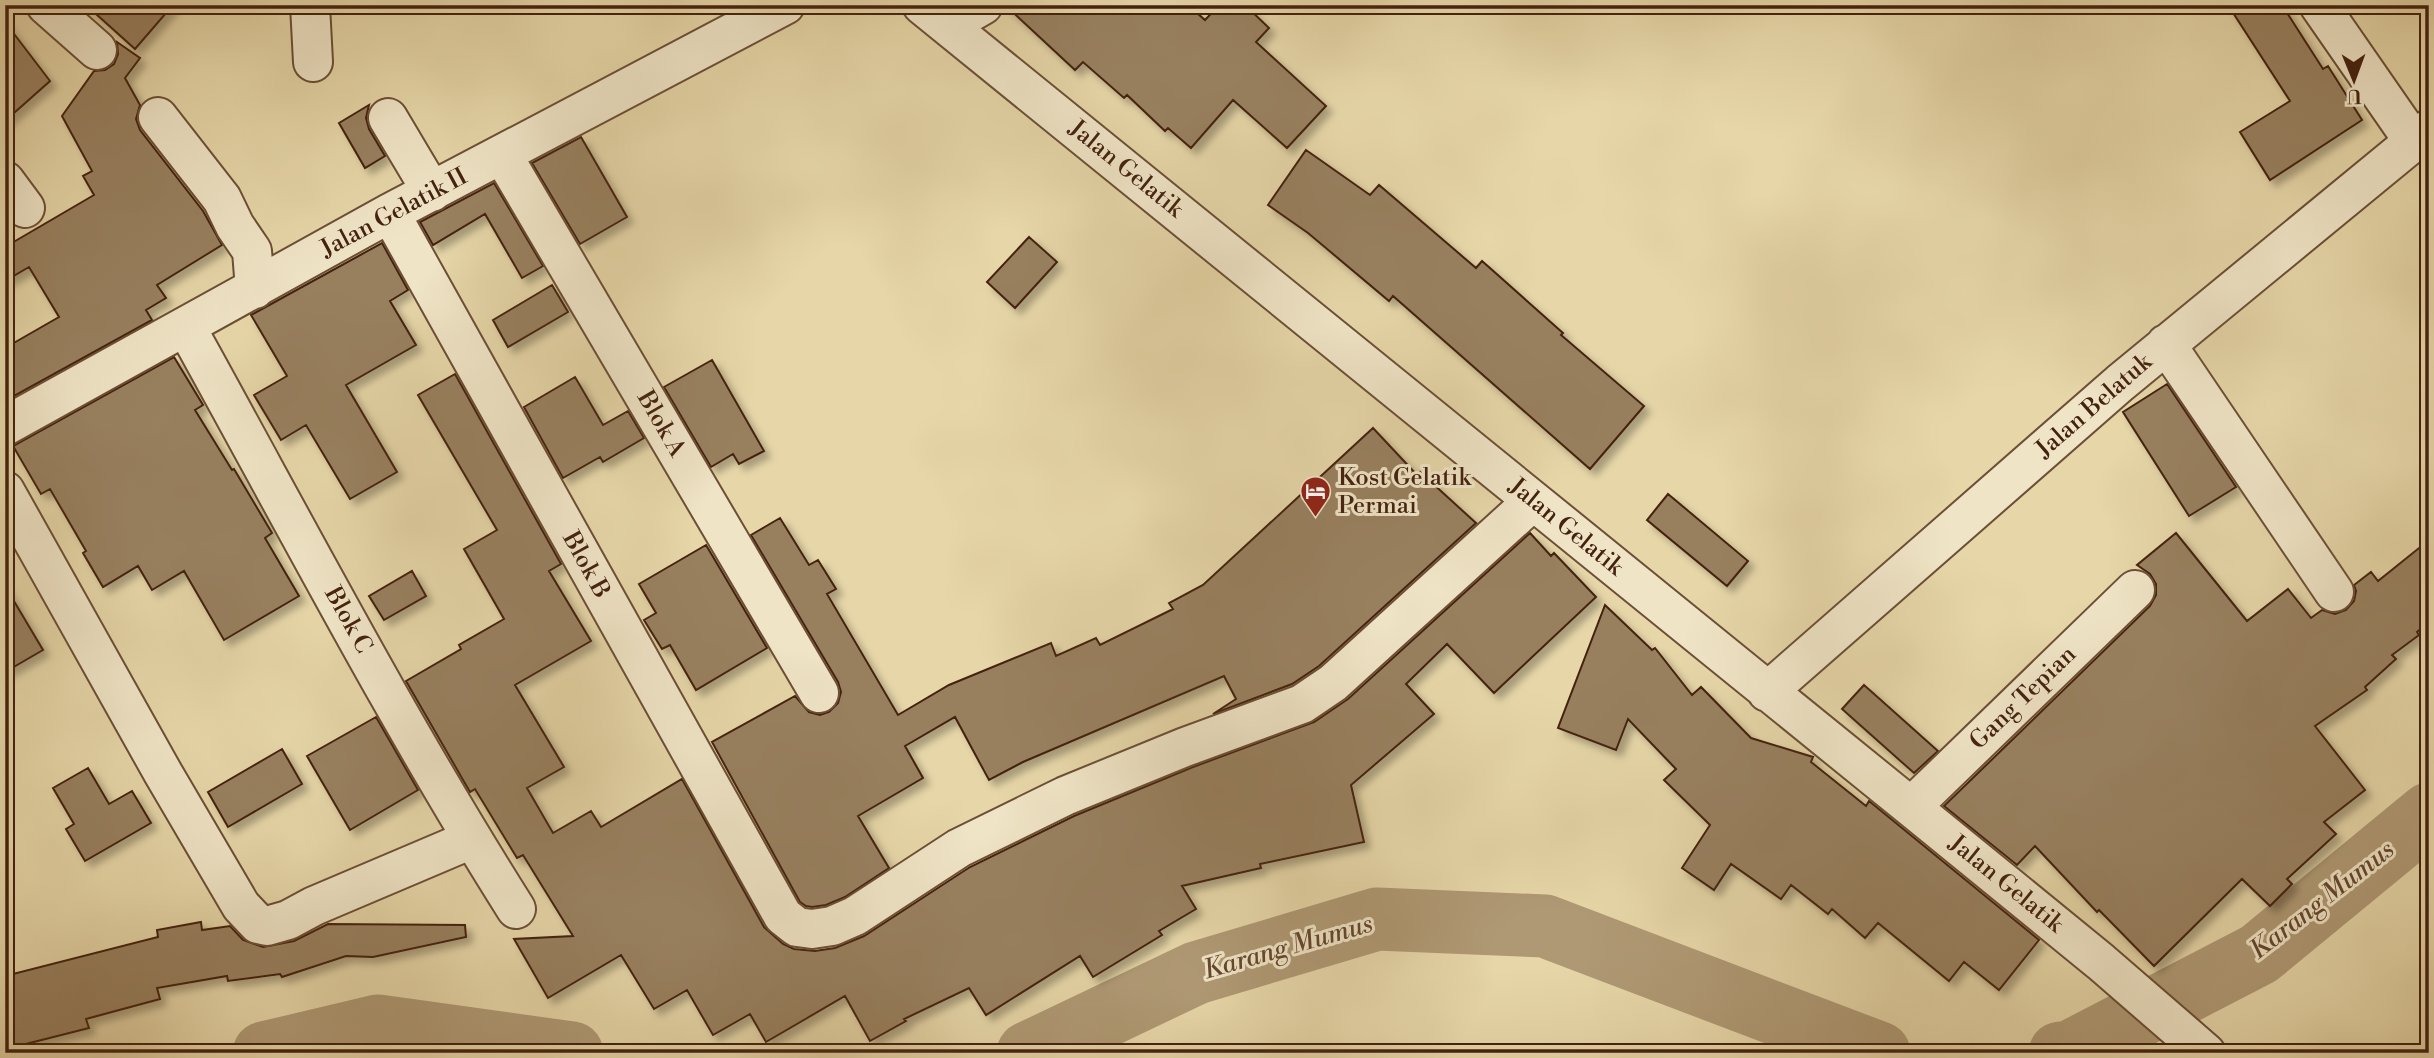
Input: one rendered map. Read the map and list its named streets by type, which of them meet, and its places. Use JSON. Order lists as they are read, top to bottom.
{
  "streets": {
    "street": [
      "Jalan Gelatik",
      "Jalan Gelatik II",
      "Jalan Belatuk",
      "Blok A",
      "Blok B",
      "Blok C",
      "Gang Tepian"
    ]
  },
  "crossings": [
    ["Jalan Gelatik", "Jalan Belatuk"],
    ["Jalan Gelatik", "Blok B"],
    ["Jalan Gelatik", "Gang Tepian"],
    ["Jalan Gelatik II", "Blok A"],
    ["Jalan Gelatik II", "Blok B"],
    ["Jalan Gelatik II", "Blok C"]
  ],
  "water": ["Karang Mumus"],
  "places": {
    "hotel": ["Kost Gelatik Permai"]
  },
  "north": "bottom"
}
